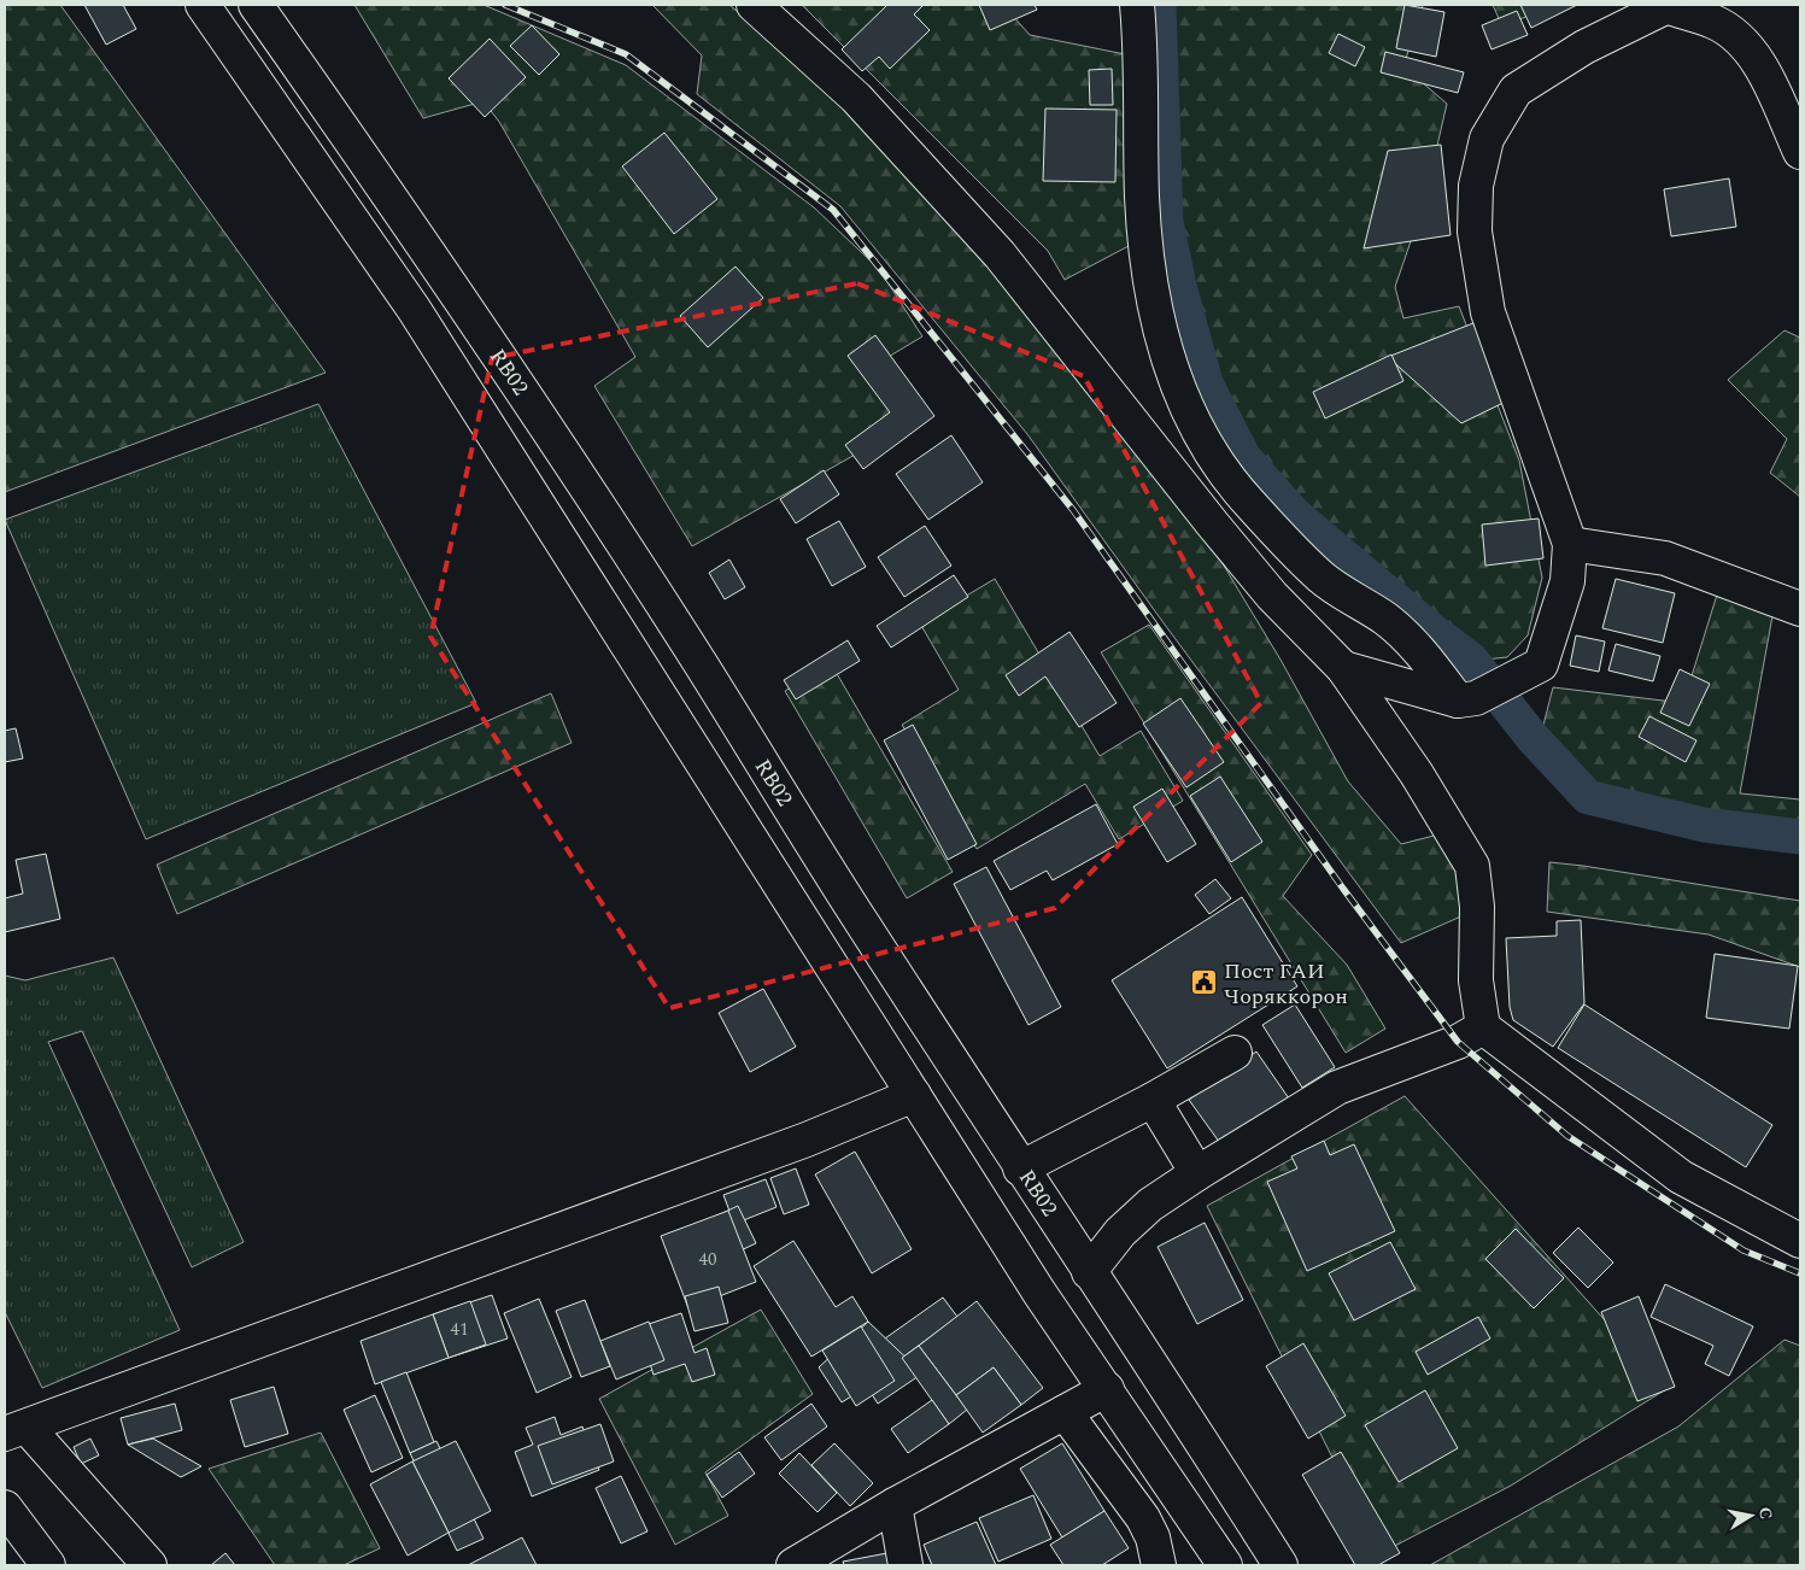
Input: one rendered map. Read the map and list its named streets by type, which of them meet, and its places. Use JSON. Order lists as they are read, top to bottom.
{
  "streets": {
    "main road": ["RB02"]
  },
  "places": {
    "public building": ["Пост ГАИ Чоряккорон"]
  },
  "house_numbers": ["40", "41"],
  "north": "right"
}
